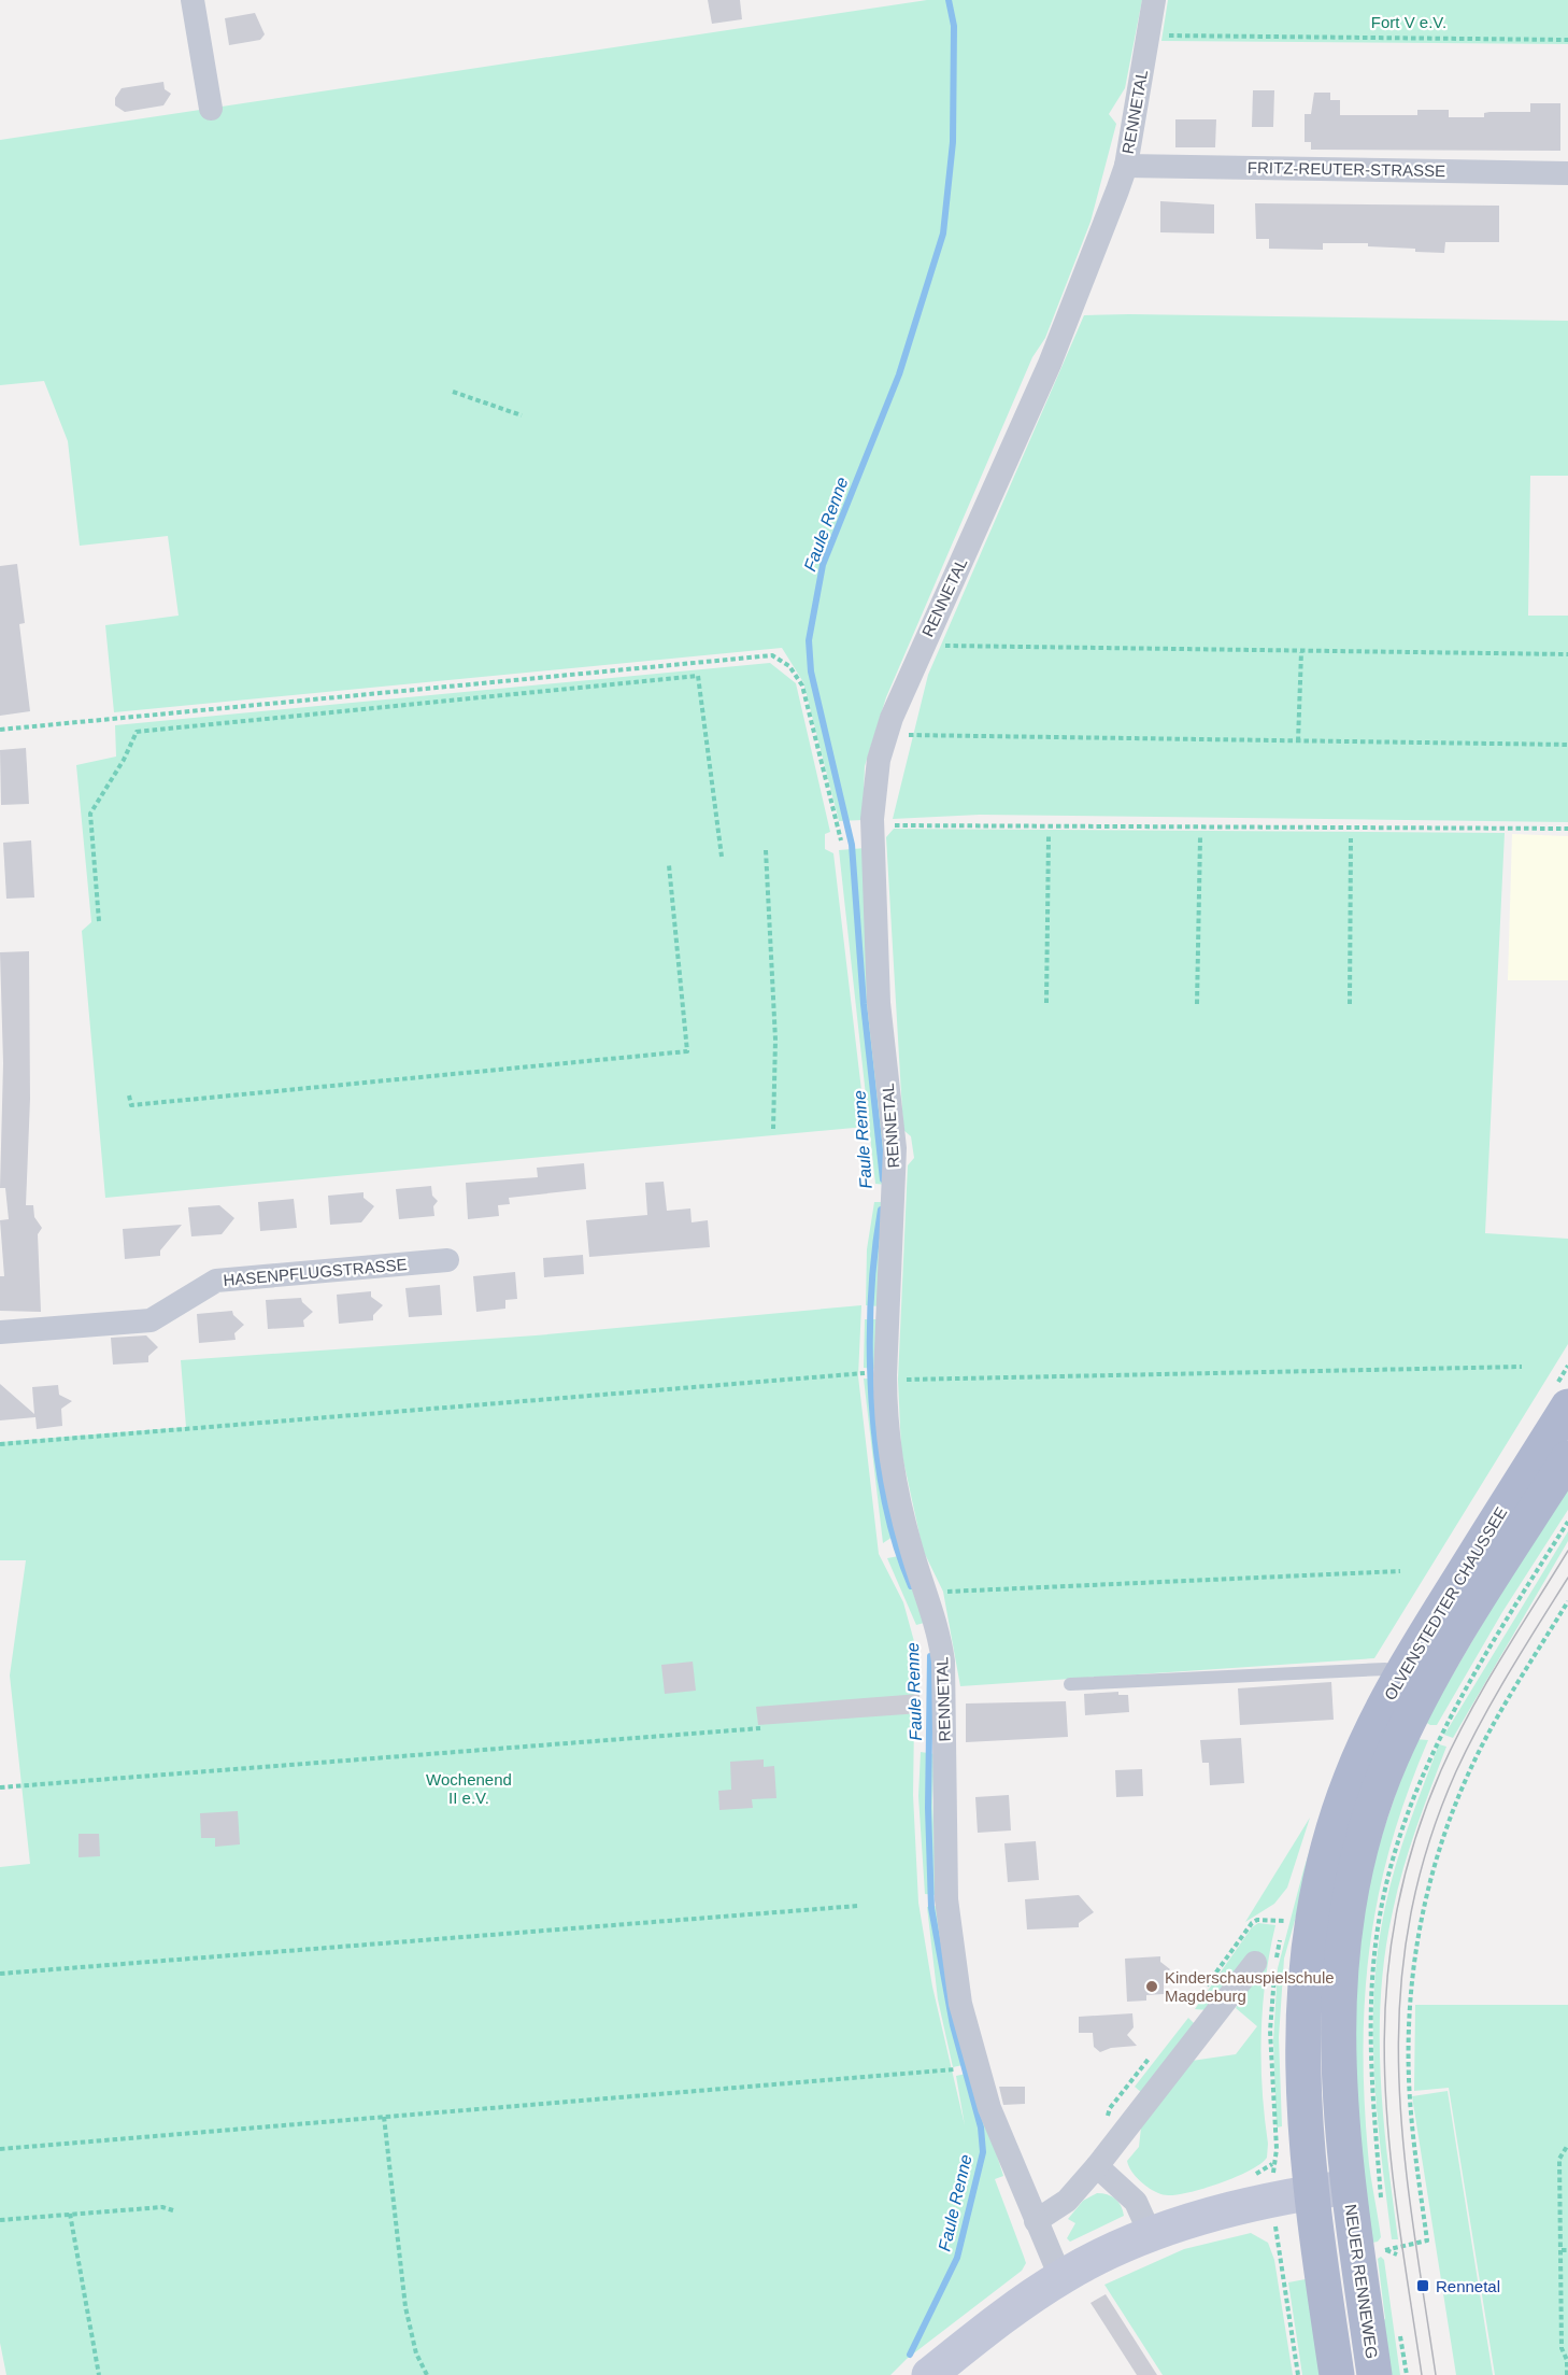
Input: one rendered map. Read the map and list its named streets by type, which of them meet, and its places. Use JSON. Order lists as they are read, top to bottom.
{
  "streets": {
    "main road": ["OLVENSTEDTER CHAUSSEE", "NEUER RENNEWEG"],
    "street": ["RENNETAL", "FRITZ-REUTER-STRASSE", "HASENPFLUGSTRASSE"]
  },
  "crossings": [
    ["RENNETAL", "FRITZ-REUTER-STRASSE"],
    ["OLVENSTEDTER CHAUSSEE", "NEUER RENNEWEG"]
  ],
  "water": ["Faule Renne"],
  "parks": ["Fort V e.V.", "Wochenend II e.V."],
  "places": {
    "other": ["Kinderschauspielschule Magdeburg"],
    "transit": ["Rennetal"]
  }
}
